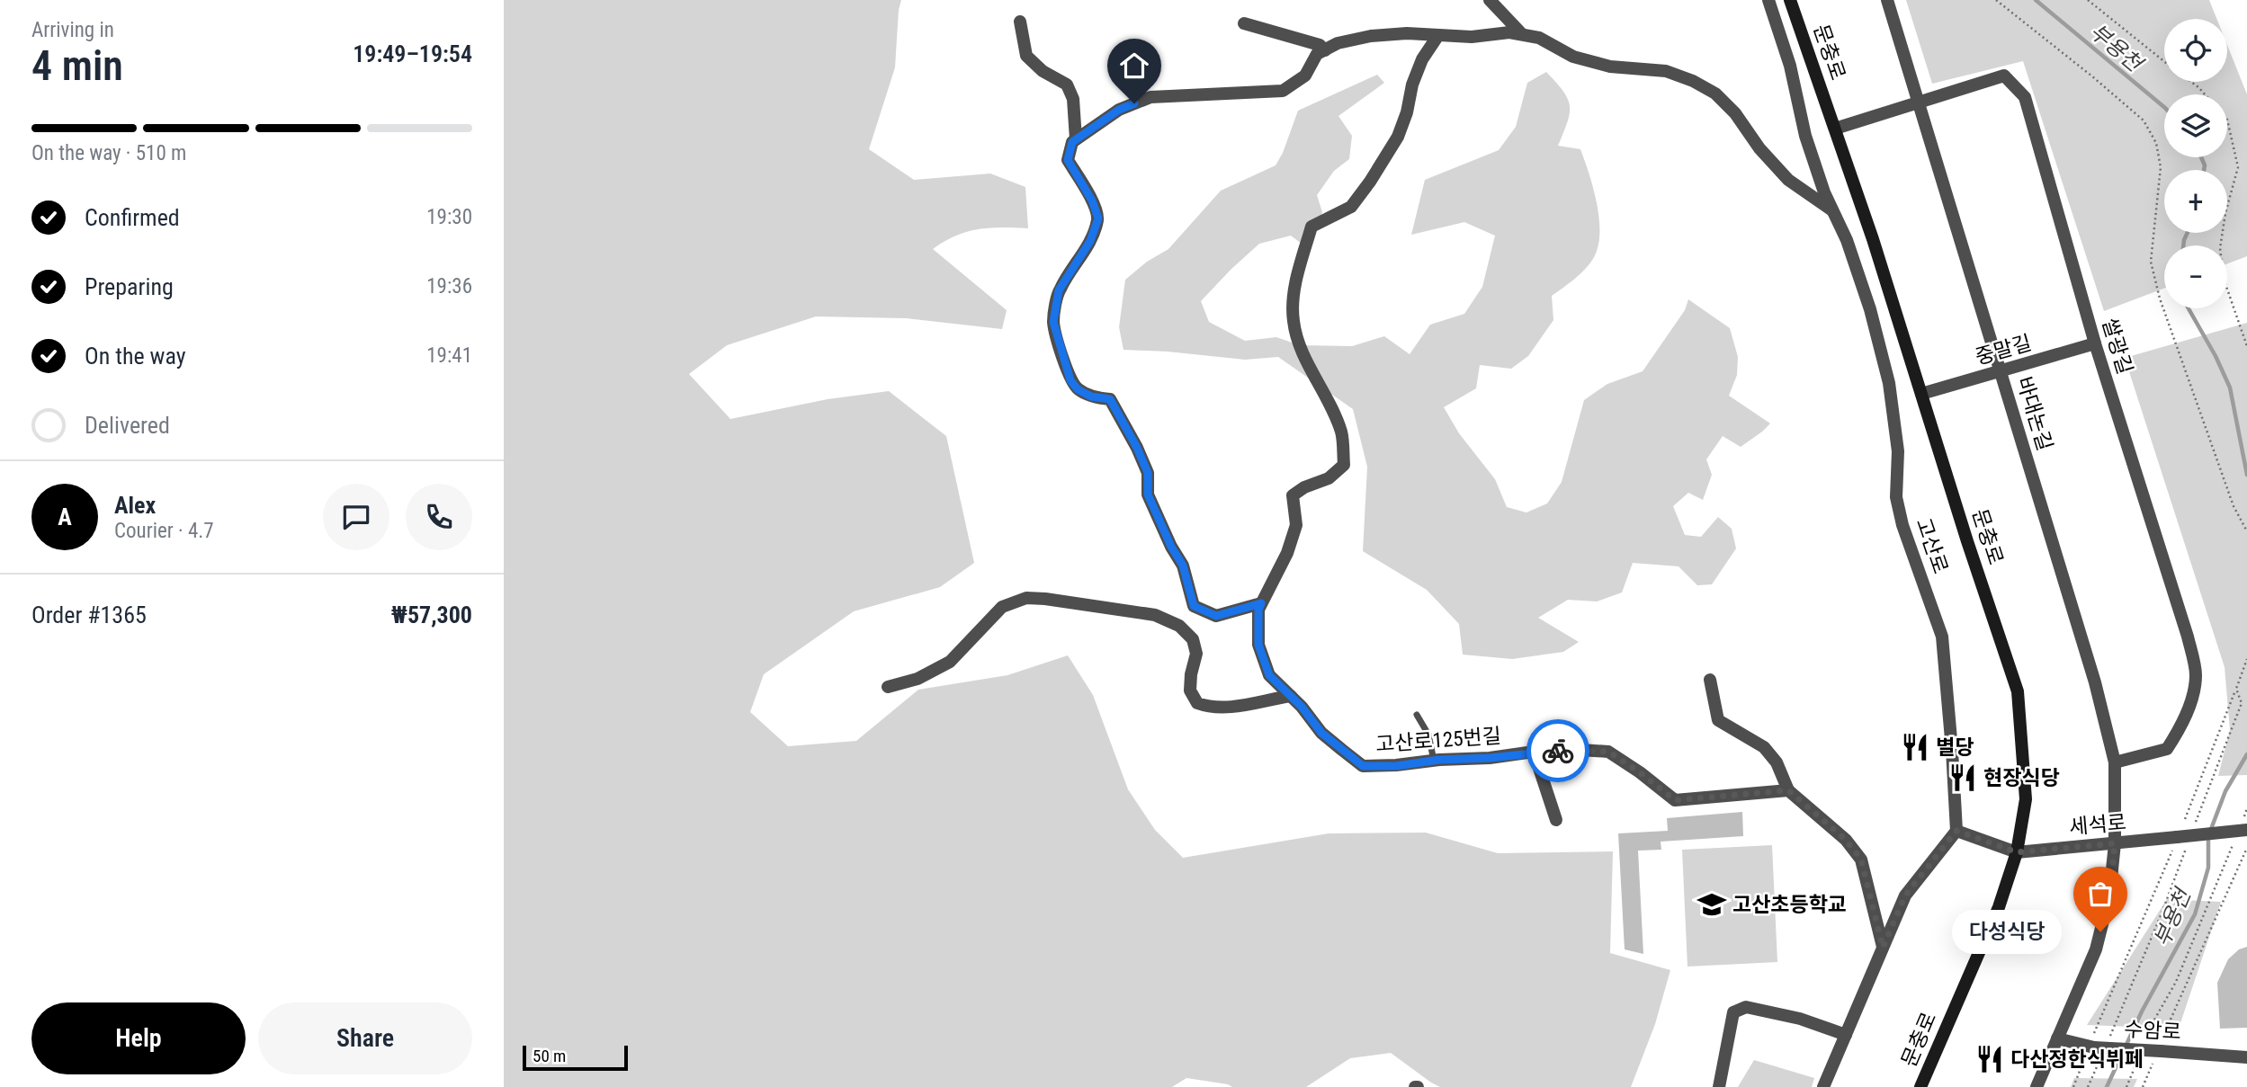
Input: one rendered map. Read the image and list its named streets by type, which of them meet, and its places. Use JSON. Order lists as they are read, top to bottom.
{
  "streets": {
    "street": [
      "문충로",
      "쌀광길",
      "중말길",
      "바대논길",
      "고산로",
      "고산로125번길",
      "세석로",
      "수암로"
    ]
  },
  "crossings": [
    ["문충로", "쌀광길"],
    ["문충로", "중말길"],
    ["문충로", "세석로"],
    ["쌀광길", "중말길"],
    ["쌀광길", "바대논길"],
    ["중말길", "바대논길"],
    ["바대논길", "세석로"],
    ["바대논길", "수암로"],
    ["고산로", "세석로"]
  ],
  "water": ["부용천"],
  "places": {
    "restaurant": ["별당", "현장식당", "다산정한식뷔페"],
    "school or university": ["고산초등학교"],
    "other": ["다성식당"]
  },
  "scale_bar": "50 m",
  "page": {
    "heading": ["4 min", "Arriving in", "19:49–19:54"],
    "panel": [
      "Alex",
      "Courier · 4.7",
      "Order #1365",
      "₩57,300"
    ],
    "map_buttons": ["+", "−"],
    "bar": "On the way · 510 m",
    "list": [
      ["Confirmed", "19:30"],
      ["Preparing", "19:36"],
      ["On the way", "19:41"],
      "Delivered"
    ],
    "round": "A",
    "bubble": "다성식당",
    "buttons": ["Help", "Share"],
    "scale": "50 m"
  }
}
